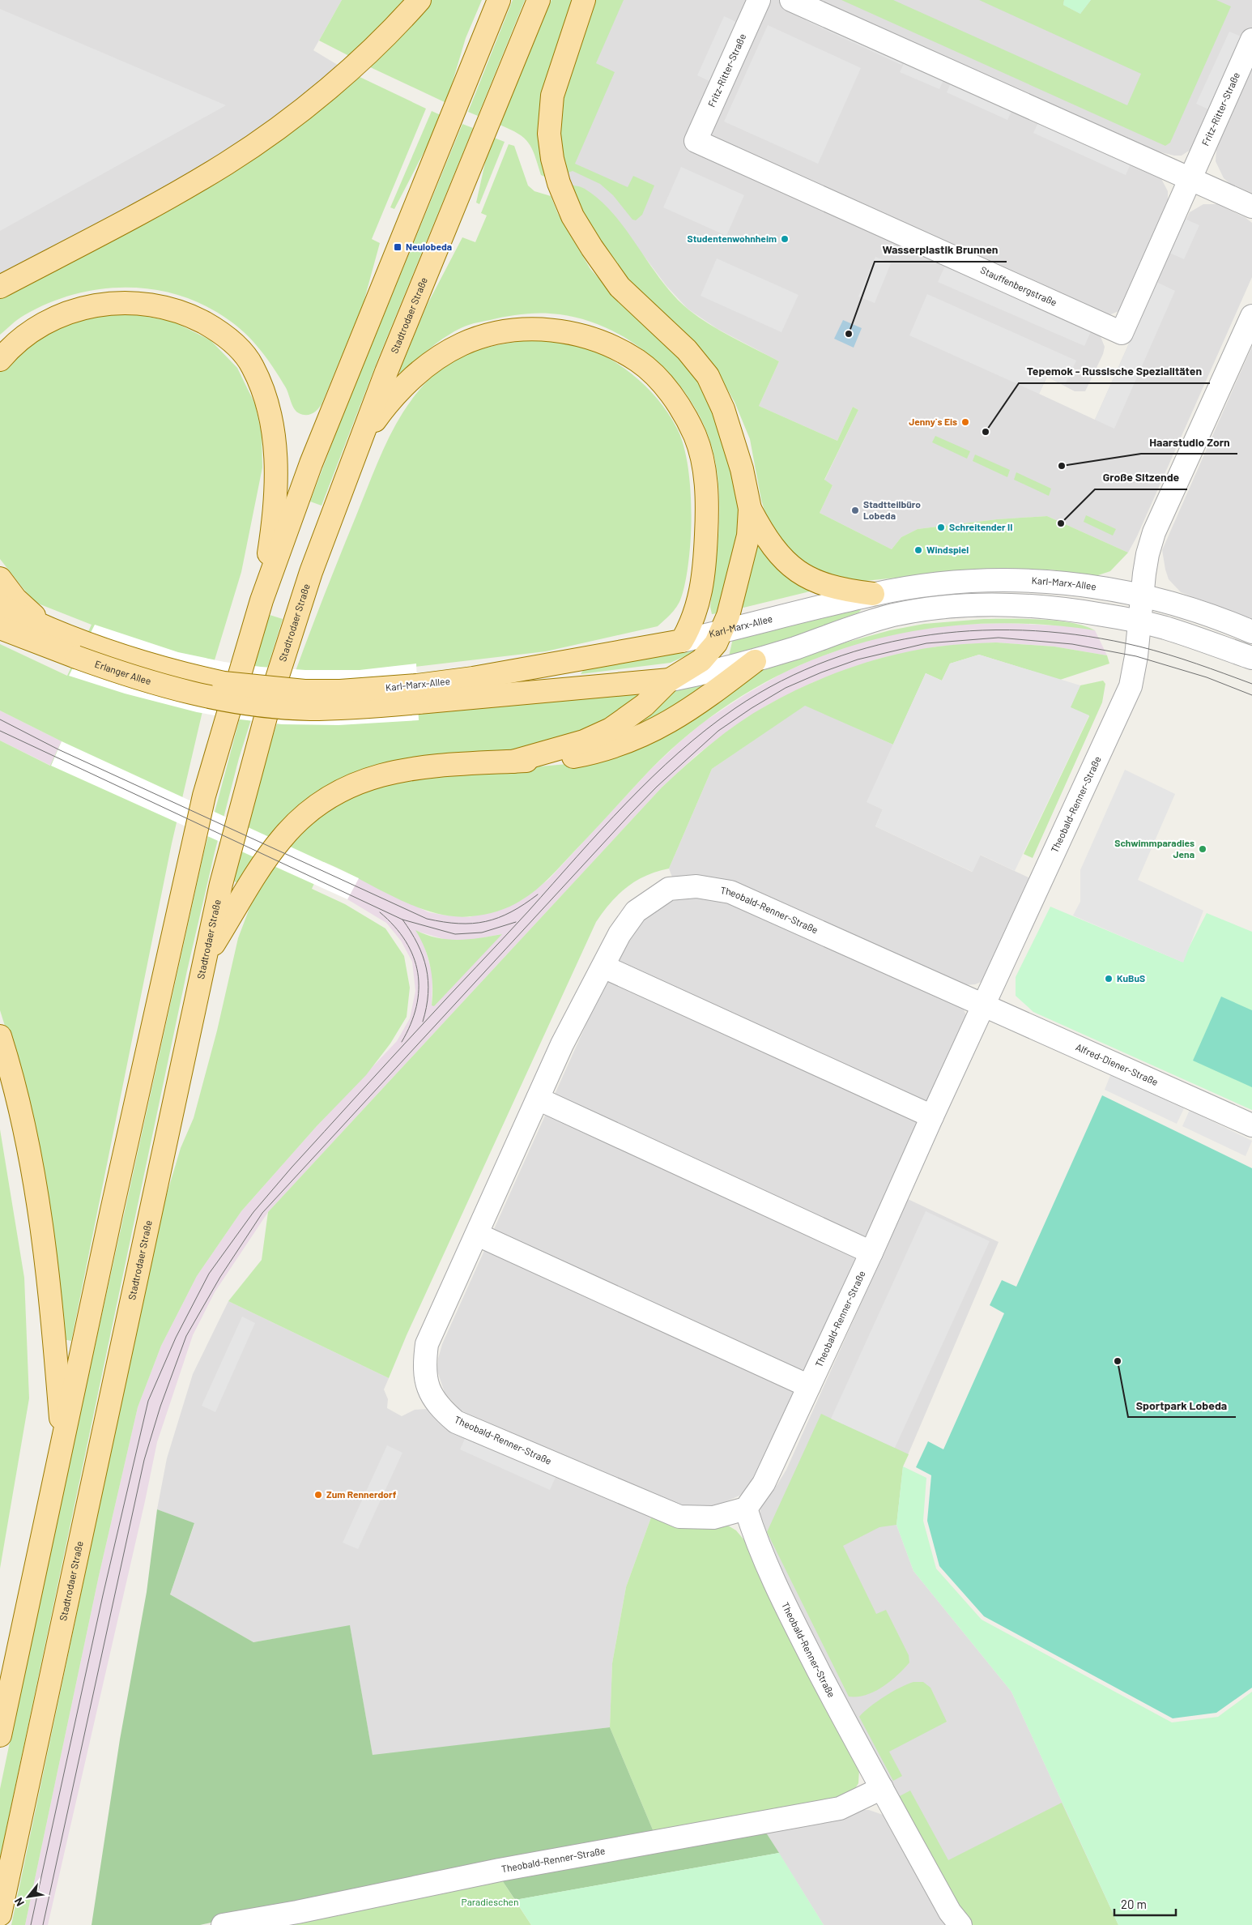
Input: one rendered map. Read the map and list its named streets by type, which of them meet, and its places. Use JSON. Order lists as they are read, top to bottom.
{
  "streets": {
    "main road": ["Stadtrodaer Straße", "Karl-Marx-Allee", "Erlanger Allee"],
    "street": [
      "Fritz-Ritter-Straße",
      "Stauffenbergstraße",
      "Theobald-Renner-Straße",
      "Alfred-Diener-Straße"
    ]
  },
  "crossings": [
    ["Fritz-Ritter-Straße", "Stauffenbergstraße"],
    ["Karl-Marx-Allee", "Erlanger Allee"],
    ["Karl-Marx-Allee", "Theobald-Renner-Straße"],
    ["Theobald-Renner-Straße", "Alfred-Diener-Straße"]
  ],
  "parks": ["Paradieschen"],
  "places": {
    "other": [
      "Studentenwohnheim",
      "Wasserplastik Brunnen",
      "Jenny´s Eis",
      "Tepemok - Russische Spezialitäten",
      "Haarstudio Zorn",
      "Stadtteilbüro Lobeda",
      "Große Sitzende",
      "Schreitender II",
      "Windspiel",
      "Schwimmparadies Jena",
      "KuBuS",
      "Sportpark Lobeda",
      "Zum Rennerdorf"
    ],
    "transit": ["Neulobeda"]
  },
  "scale_bar": "20 m",
  "north": "bottom left"
}
